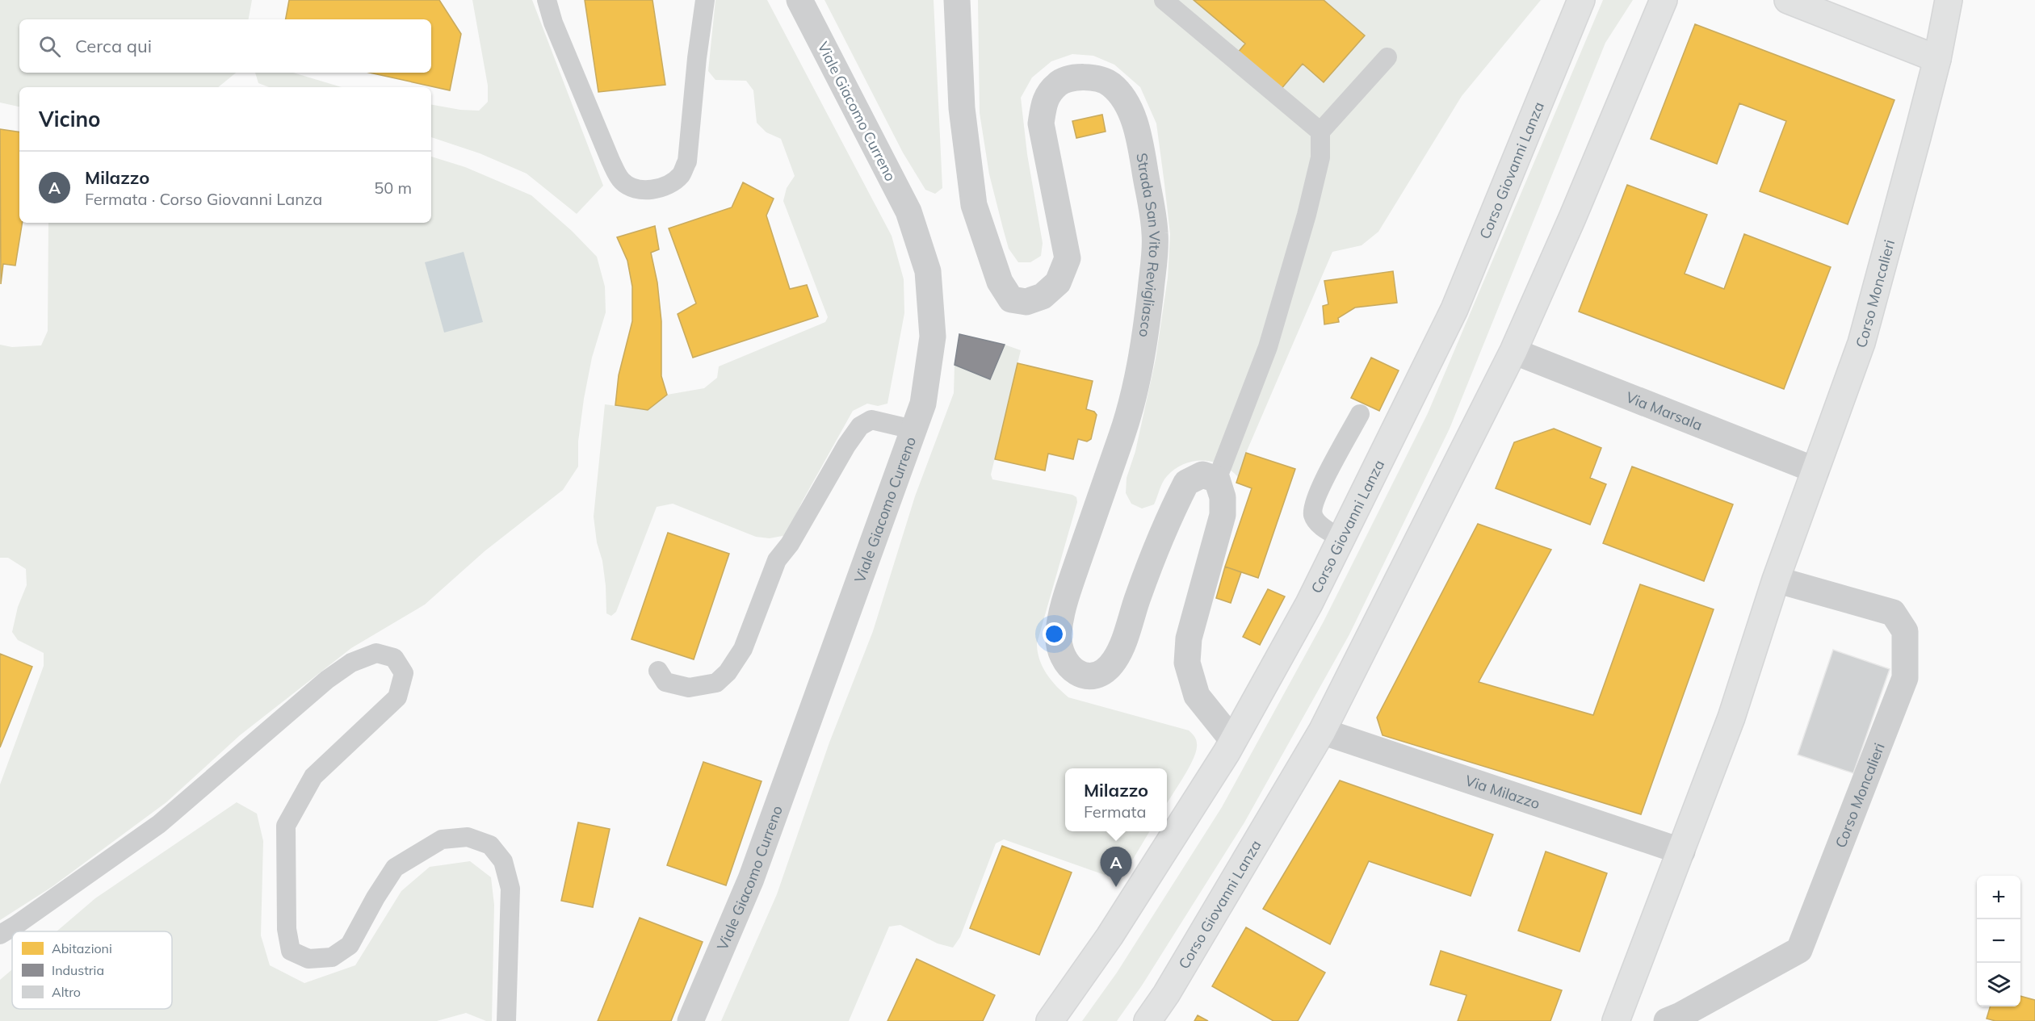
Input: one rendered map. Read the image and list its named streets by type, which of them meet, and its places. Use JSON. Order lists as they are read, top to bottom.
{
  "streets": {
    "street": [
      "Viale Giacomo Curreno",
      "Corso Giovanni Lanza",
      "Strada San Vito Revigliasco",
      "Corso Moncalieri",
      "Via Marsala",
      "Via Milazzo"
    ]
  },
  "crossings": [
    ["Corso Giovanni Lanza", "Via Marsala"],
    ["Corso Giovanni Lanza", "Via Milazzo"],
    ["Corso Moncalieri", "Via Marsala"],
    ["Corso Moncalieri", "Via Milazzo"]
  ],
  "legend": ["Abitazioni", "Industria", "Altro"],
  "page": {
    "search": "Cerca qui",
    "heading": "Vicino",
    "list": [
      {
        "mark": "A",
        "name": "Milazzo",
        "note": "Fermata · Corso Giovanni Lanza",
        "value": "50 m"
      }
    ],
    "popup": ["Milazzo", "Fermata"],
    "pins": "A",
    "map_buttons": ["+", "−"]
  }
}
